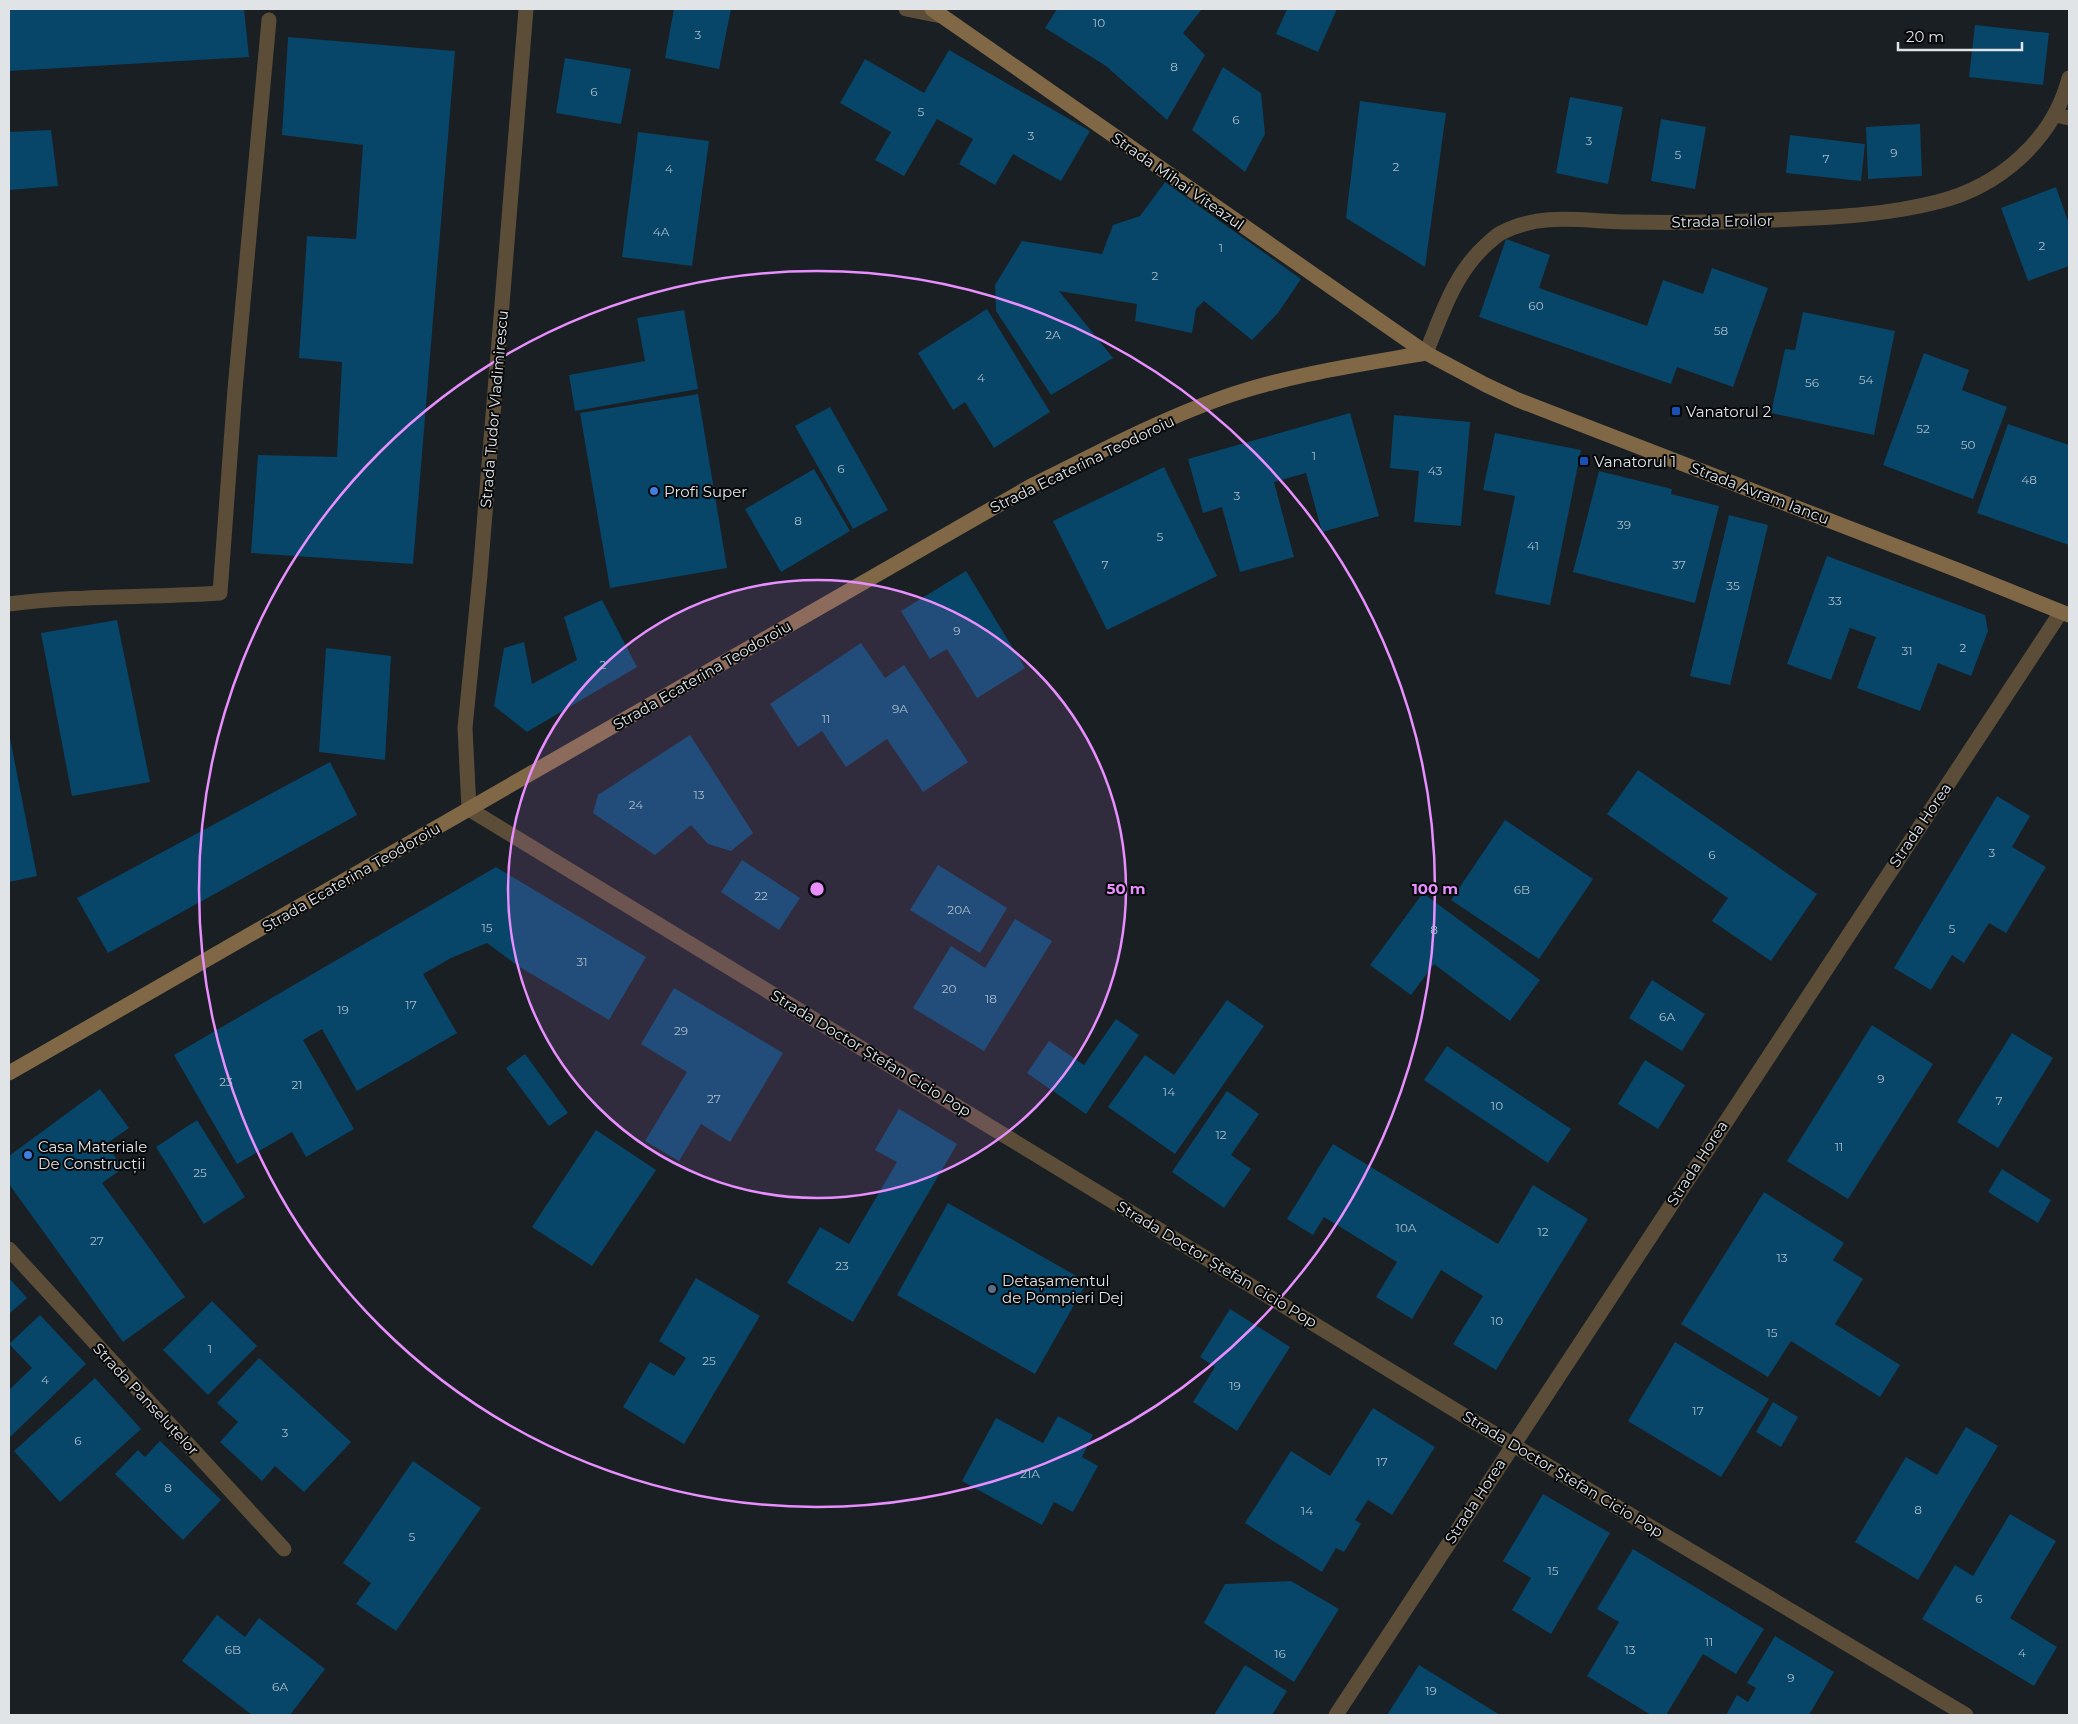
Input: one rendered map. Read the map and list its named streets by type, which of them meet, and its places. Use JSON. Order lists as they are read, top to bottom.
{
  "streets": {
    "main road": ["Strada Mihai Viteazul", "Strada Ecaterina Teodoroiu", "Strada Avram Iancu"],
    "street": [
      "Strada Eroilor",
      "Strada Tudor Vladimirescu",
      "Strada Horea",
      "Strada Doctor Ștefan Cicio Pop",
      "Strada Panseluțelor"
    ]
  },
  "crossings": [
    ["Strada Mihai Viteazul", "Strada Eroilor"],
    ["Strada Mihai Viteazul", "Strada Ecaterina Teodoroiu"],
    ["Strada Mihai Viteazul", "Strada Avram Iancu"],
    ["Strada Eroilor", "Strada Ecaterina Teodoroiu"],
    ["Strada Eroilor", "Strada Avram Iancu"],
    ["Strada Tudor Vladimirescu", "Strada Ecaterina Teodoroiu"],
    ["Strada Tudor Vladimirescu", "Strada Doctor Ștefan Cicio Pop"],
    ["Strada Ecaterina Teodoroiu", "Strada Avram Iancu"],
    ["Strada Ecaterina Teodoroiu", "Strada Doctor Ștefan Cicio Pop"],
    ["Strada Avram Iancu", "Strada Horea"],
    ["Strada Horea", "Strada Doctor Ștefan Cicio Pop"]
  ],
  "places": {
    "transit": ["Vanatorul 2", "Vanatorul 1"],
    "other": ["Profi Super", "Casa Materiale De Construcții", "Detașamentul de Pompieri Dej"]
  },
  "house_numbers": [
    "10",
    "3",
    "8",
    "6",
    "5",
    "6",
    "3",
    "3",
    "9",
    "5",
    "7",
    "2",
    "4",
    "4A",
    "2",
    "1",
    "2",
    "60",
    "58",
    "2A",
    "4",
    "54",
    "56",
    "52",
    "50",
    "1",
    "6",
    "43",
    "48",
    "3",
    "8",
    "39",
    "5",
    "41",
    "7",
    "37",
    "35",
    "33",
    "9",
    "2",
    "31",
    "2",
    "9A",
    "11",
    "13",
    "24",
    "3",
    "6",
    "6B",
    "22",
    "20A",
    "15",
    "5",
    "8",
    "31",
    "20",
    "18",
    "17",
    "19",
    "6A",
    "29",
    "9",
    "23",
    "21",
    "14",
    "27",
    "7",
    "10",
    "12",
    "11",
    "25",
    "10A",
    "12",
    "27",
    "13",
    "23",
    "10",
    "15",
    "1",
    "25",
    "4",
    "19",
    "17",
    "3",
    "6",
    "17",
    "21A",
    "8",
    "8",
    "14",
    "5",
    "15",
    "6",
    "11",
    "6B",
    "13",
    "4",
    "16",
    "9",
    "6A",
    "19"
  ],
  "scale_bar": "20 m",
  "rings": ["50 m", "100 m"]
}
